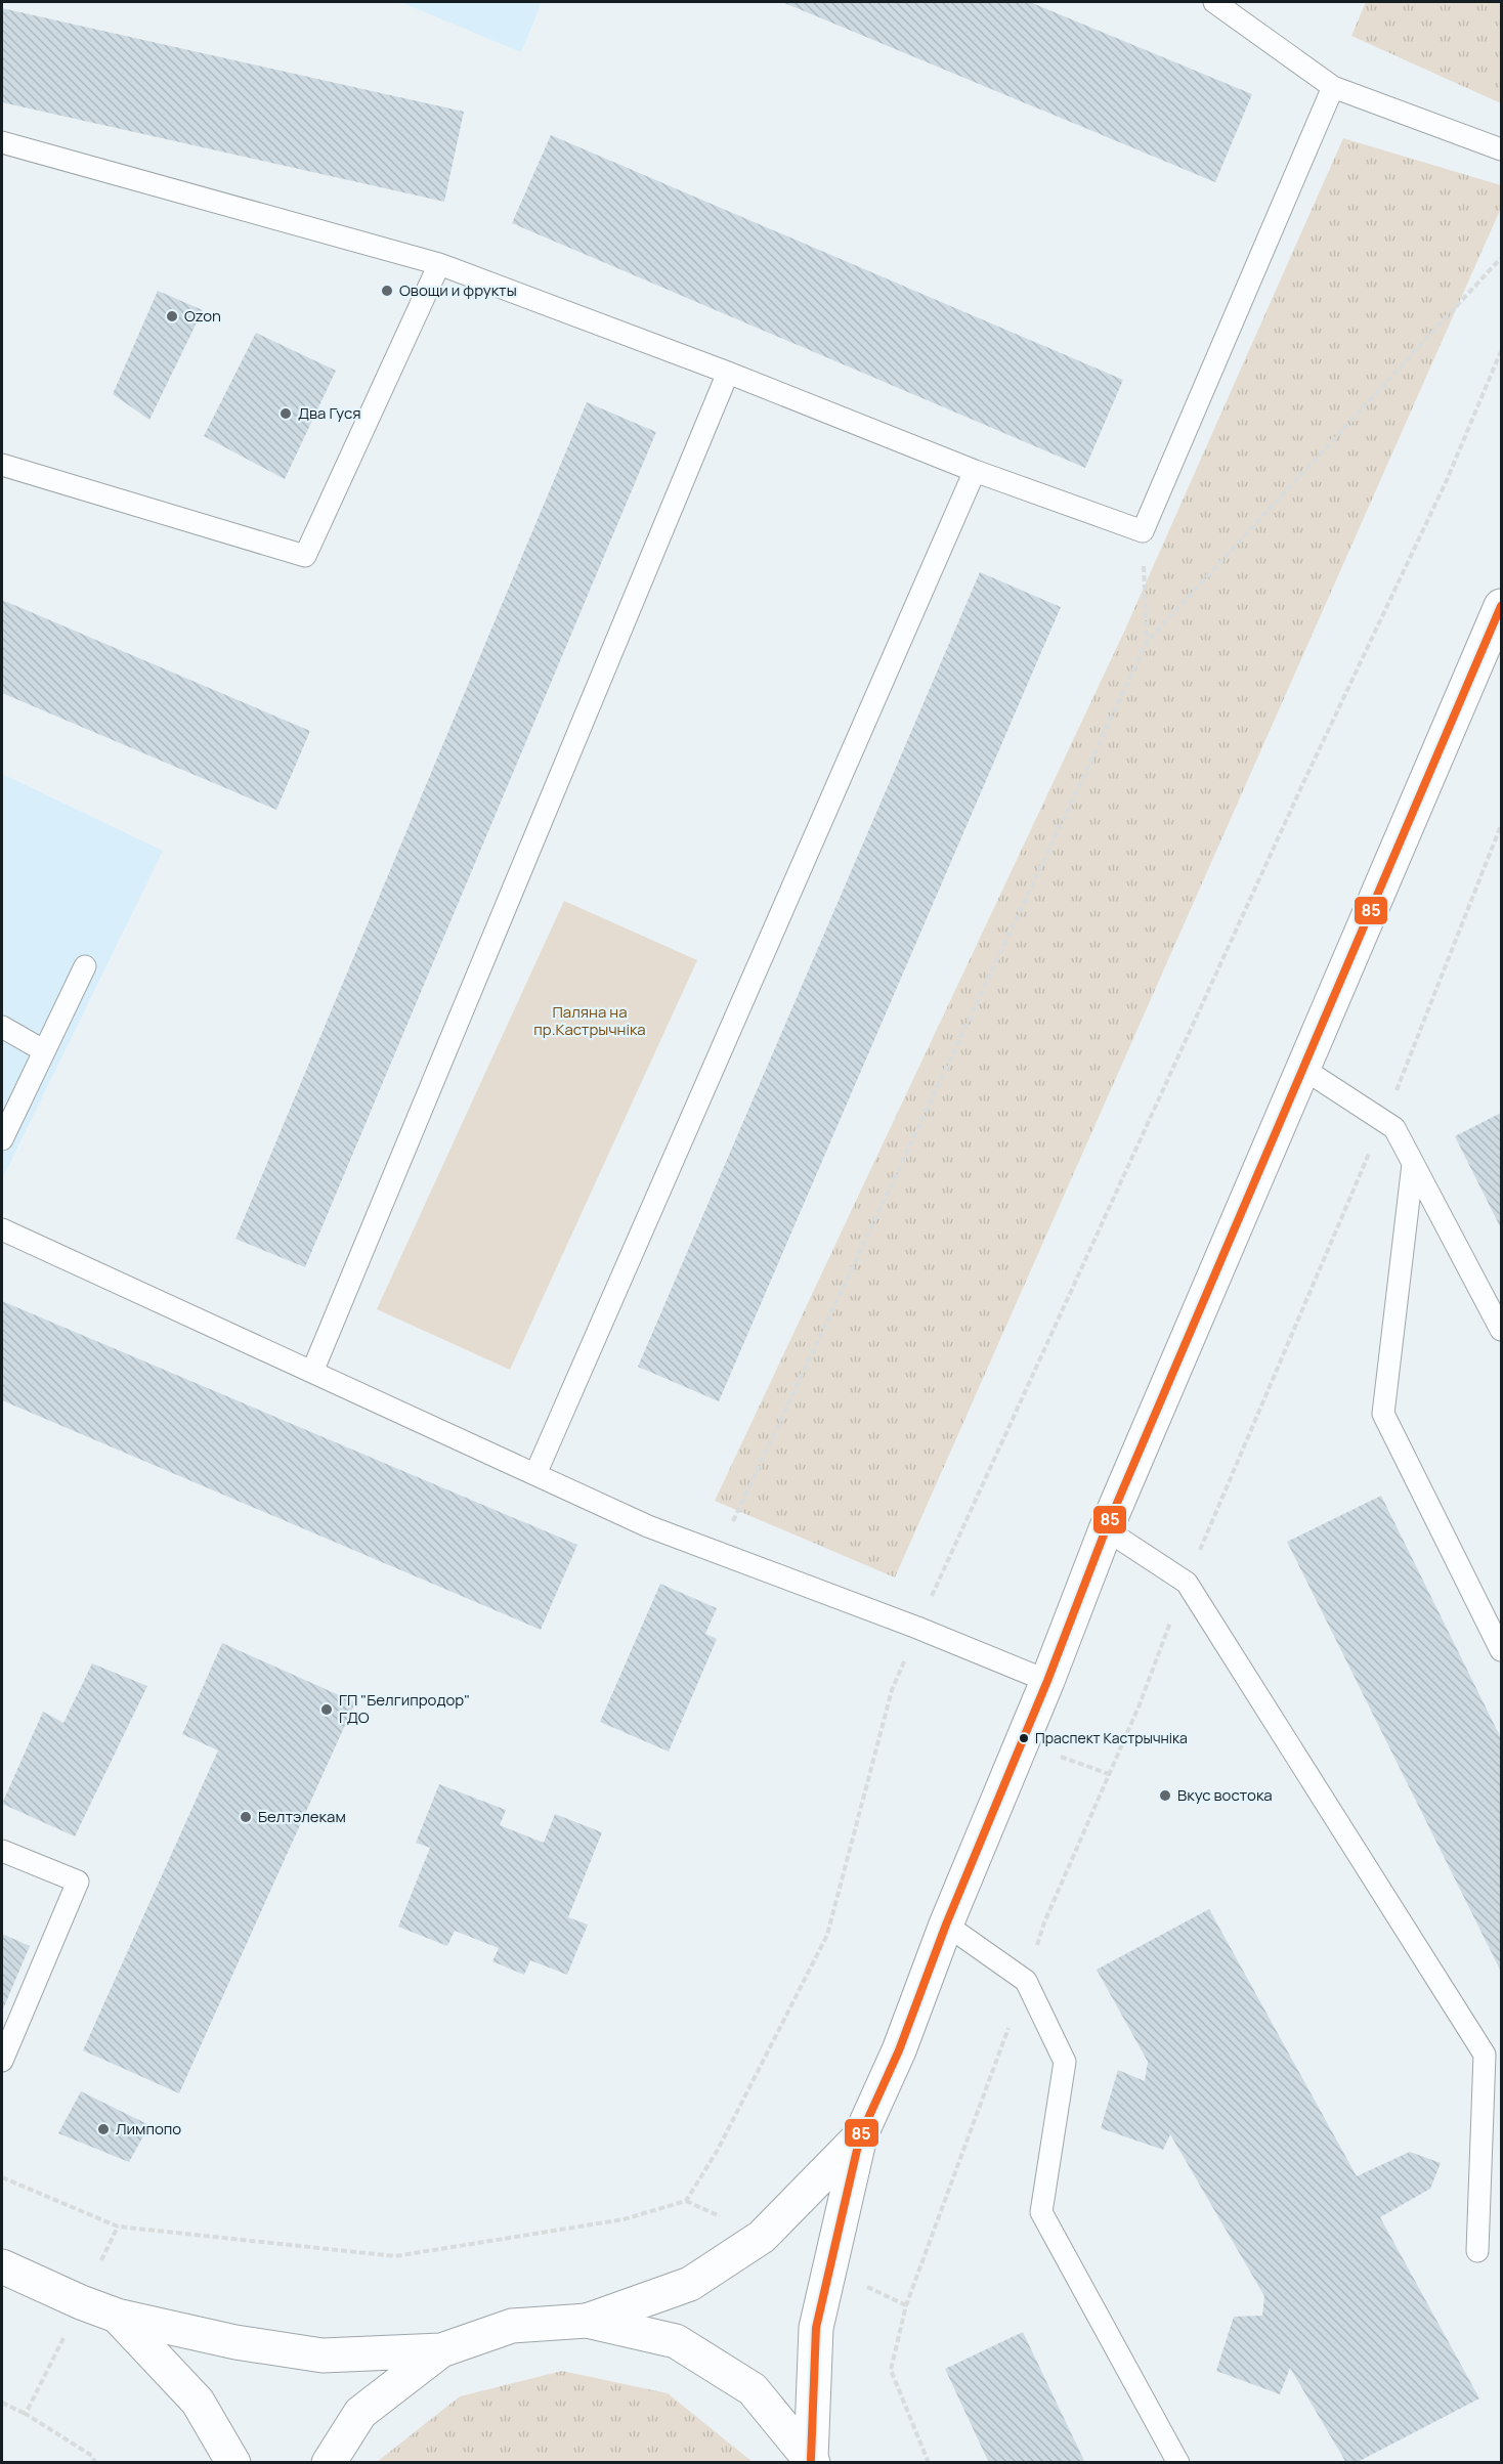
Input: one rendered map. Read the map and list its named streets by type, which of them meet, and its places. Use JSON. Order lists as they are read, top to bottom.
{
  "parks": ["Паляна на пр.Кастрычніка"],
  "places": [
    "Овощи и фрукты",
    "Ozon",
    "Два Гуся",
    "ГП \"Белгипродор\" ГДО",
    "Праспект Кастрычніка",
    "Вкус востока",
    "Белтэлекам",
    "Лимпопо"
  ],
  "lines": ["transit line 85"]
}
